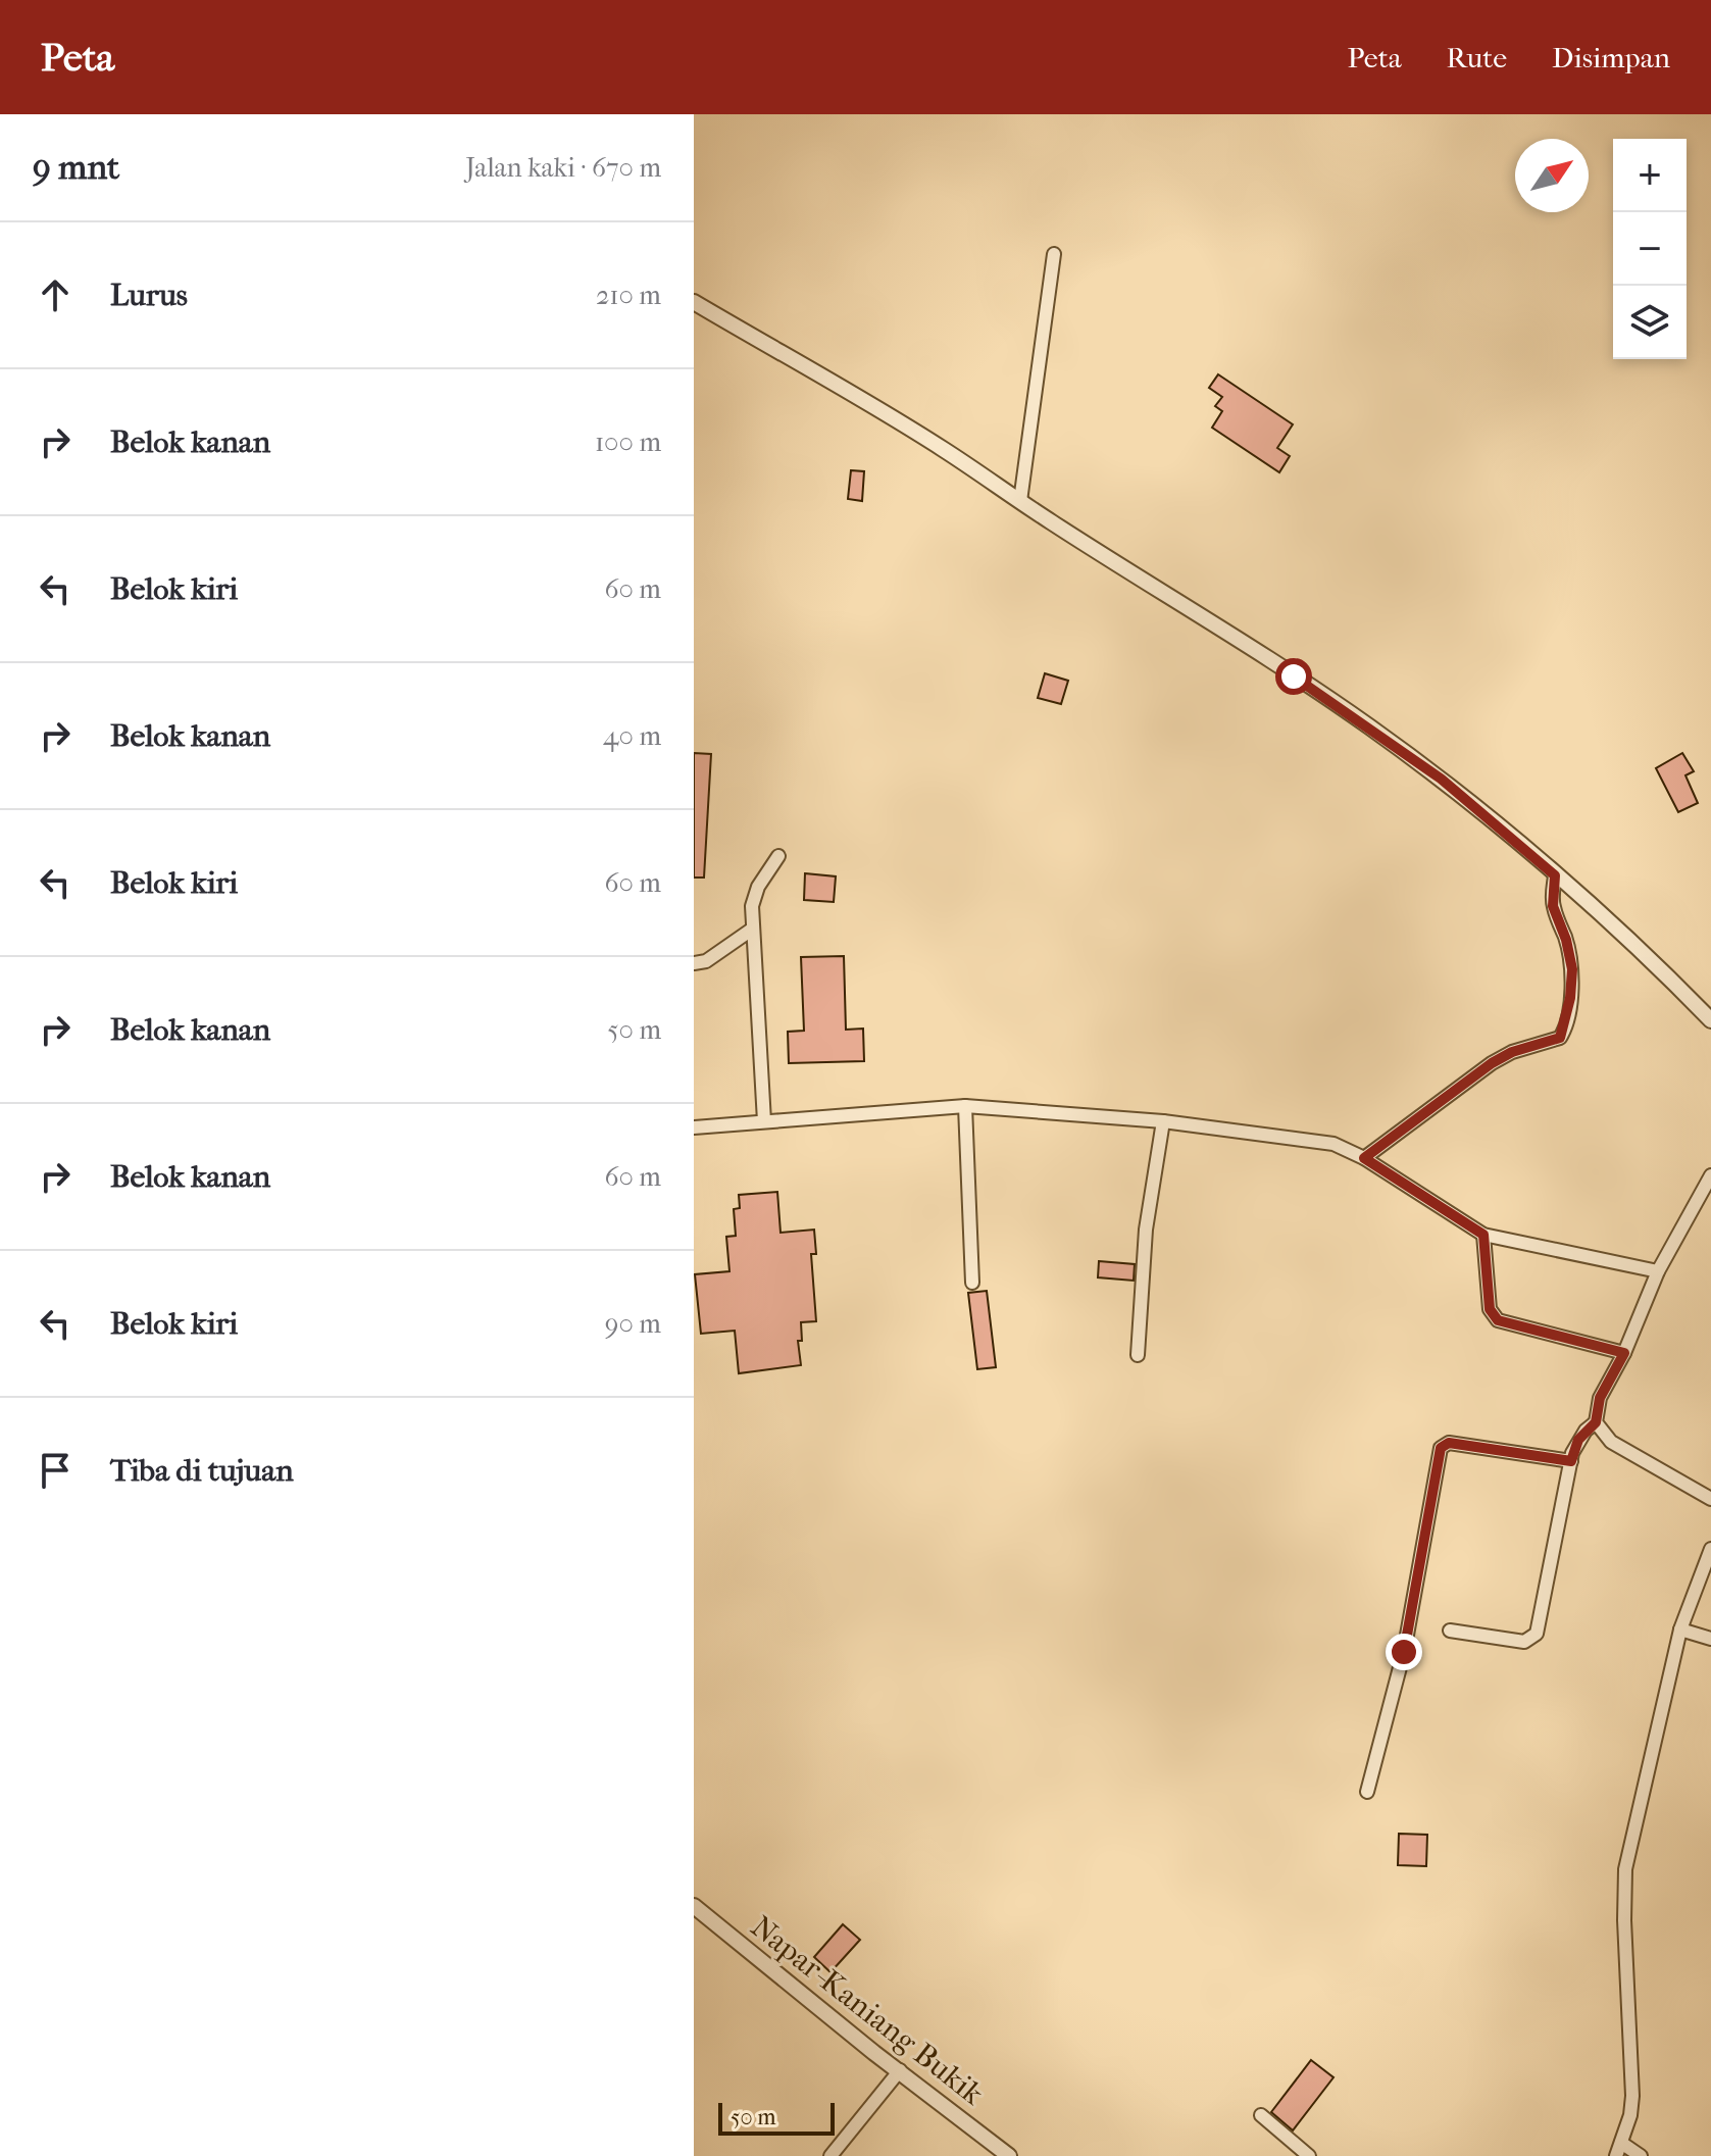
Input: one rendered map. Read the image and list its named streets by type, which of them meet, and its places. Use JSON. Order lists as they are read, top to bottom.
{
  "streets": {
    "street": ["Napar-Kaniang Bukik"]
  },
  "scale_bar": "50 m",
  "north": "top right",
  "page": {
    "header": "Peta",
    "nav": ["Peta", "Rute", "Disimpan"],
    "heading": ["9 mnt", "Jalan kaki · 670 m"],
    "map_buttons": ["+", "−"],
    "list": [
      ["Lurus", "210 m"],
      ["Belok kanan", "100 m"],
      ["Belok kiri", "60 m"],
      ["Belok kanan", "40 m"],
      ["Belok kiri", "60 m"],
      ["Belok kanan", "50 m"],
      ["Belok kanan", "60 m"],
      ["Belok kiri", "90 m"],
      "Tiba di tujuan"
    ],
    "scale": "50 m"
  }
}
